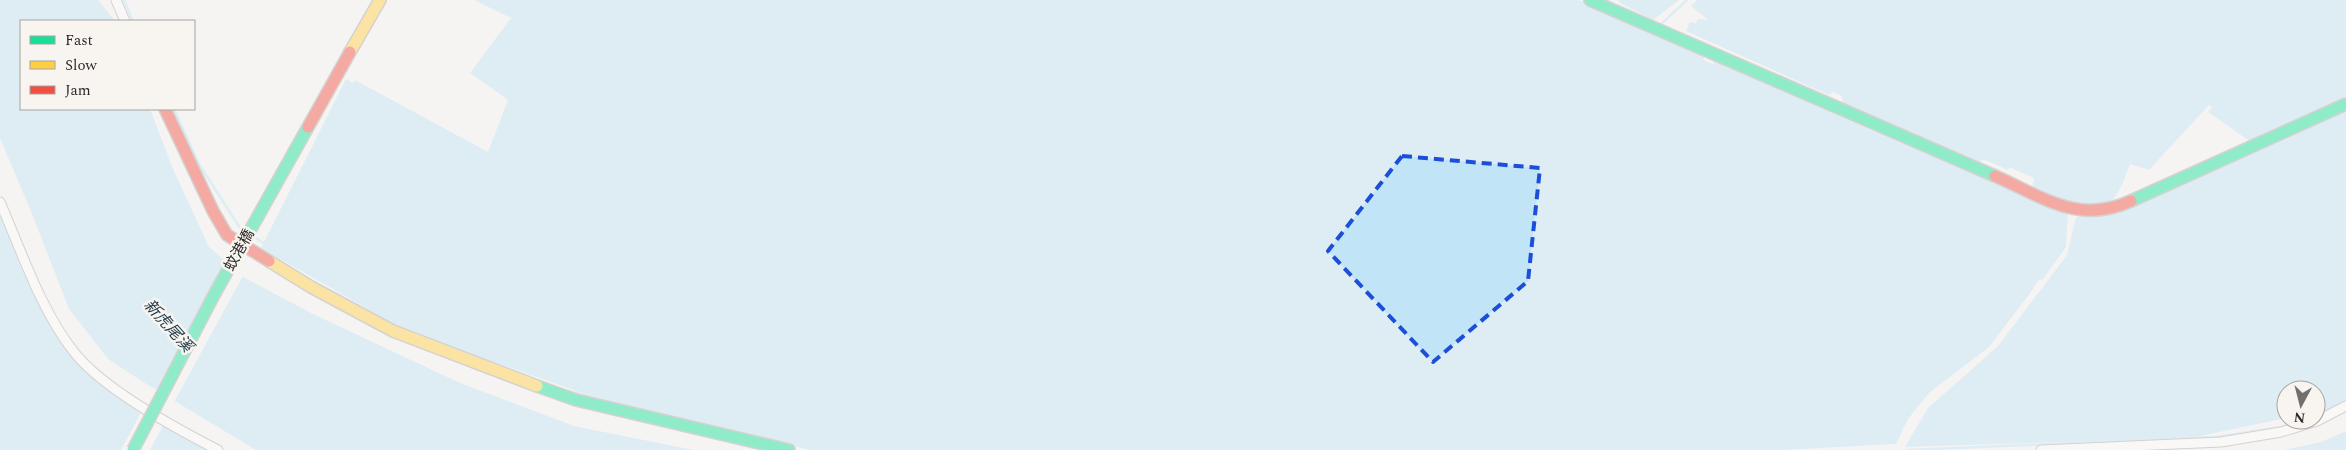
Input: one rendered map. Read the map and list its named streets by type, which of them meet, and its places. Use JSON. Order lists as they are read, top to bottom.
{
  "streets": {
    "street": ["蚊港橋"]
  },
  "water": ["新虎尾溪"],
  "legend": ["Fast", "Slow", "Jam"],
  "north": "bottom"
}
